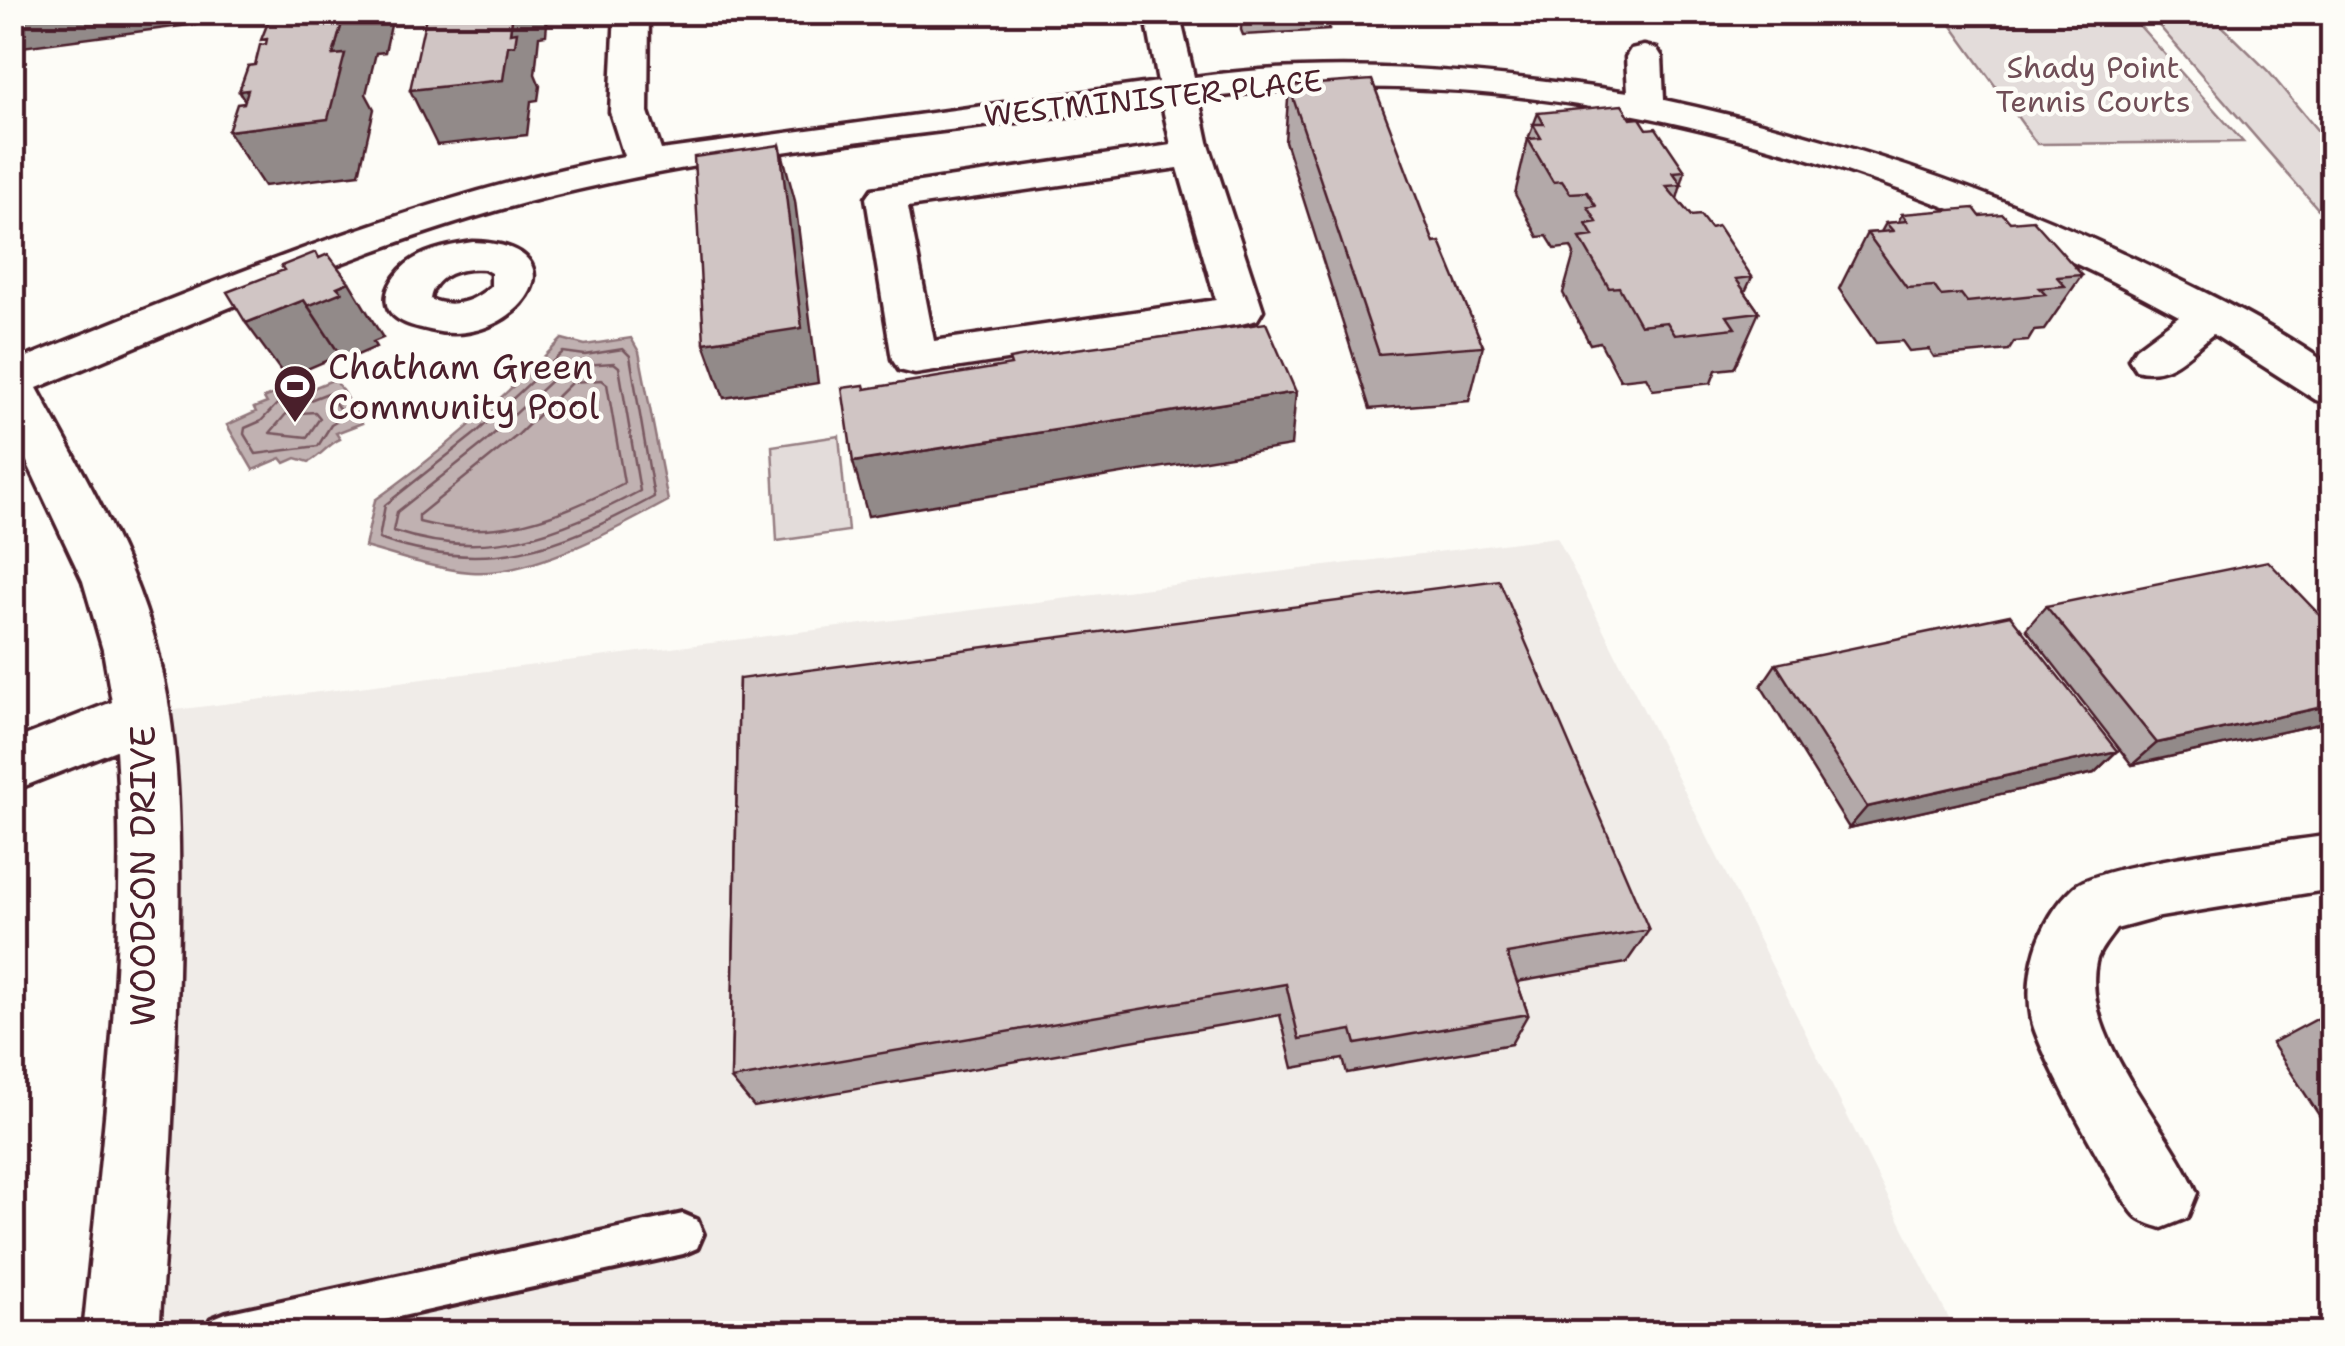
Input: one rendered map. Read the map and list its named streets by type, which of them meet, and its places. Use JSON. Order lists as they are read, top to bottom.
{
  "streets": {
    "street": ["WESTMINISTER PLACE", "WOODSON DRIVE"]
  },
  "crossings": [
    ["WESTMINISTER PLACE", "WOODSON DRIVE"]
  ],
  "parks": ["Shady Point Tennis Courts"],
  "places": {
    "sports": ["Chatham Green Community Pool"]
  }
}
